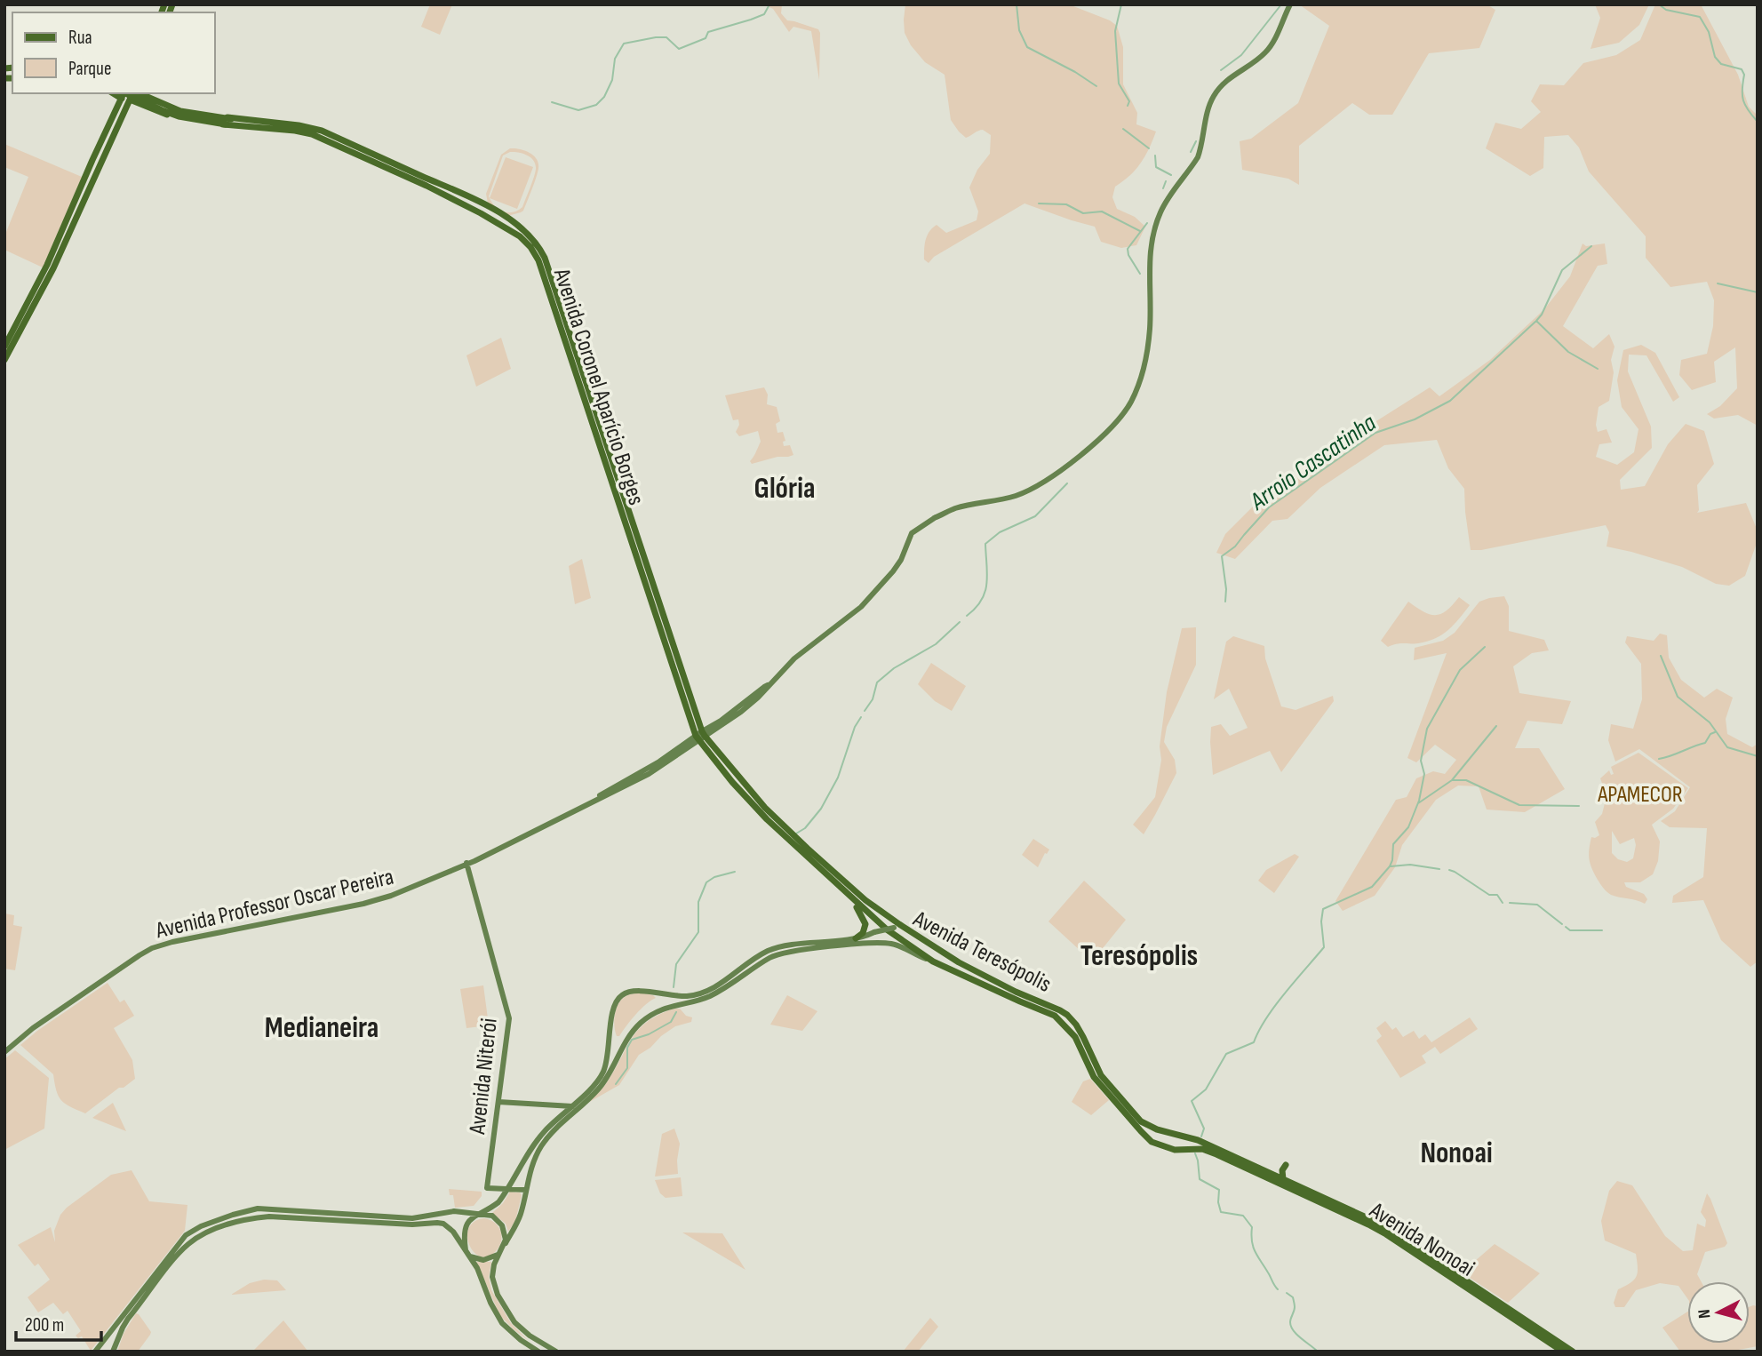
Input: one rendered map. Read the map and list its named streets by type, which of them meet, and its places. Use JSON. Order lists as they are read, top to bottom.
{
  "streets": {
    "main road": [
      "Avenida Coronel Aparício Borges",
      "Avenida Professor Oscar Pereira",
      "Avenida Teresópolis",
      "Avenida Niterói",
      "Avenida Nonoai"
    ]
  },
  "crossings": [
    ["Avenida Coronel Aparício Borges", "Avenida Professor Oscar Pereira"],
    ["Avenida Coronel Aparício Borges", "Avenida Teresópolis"],
    ["Avenida Professor Oscar Pereira", "Avenida Niterói"],
    ["Avenida Teresópolis", "Avenida Niterói"],
    ["Avenida Teresópolis", "Avenida Nonoai"]
  ],
  "districts": [
    "Glória",
    "Teresópolis",
    "Medianeira",
    "Nonoai"
  ],
  "water": ["Arroio Cascatinha"],
  "parks": ["APAMECOR"],
  "legend": ["Rua", "Parque"],
  "scale_bar": "200 m",
  "north": "left"
}
